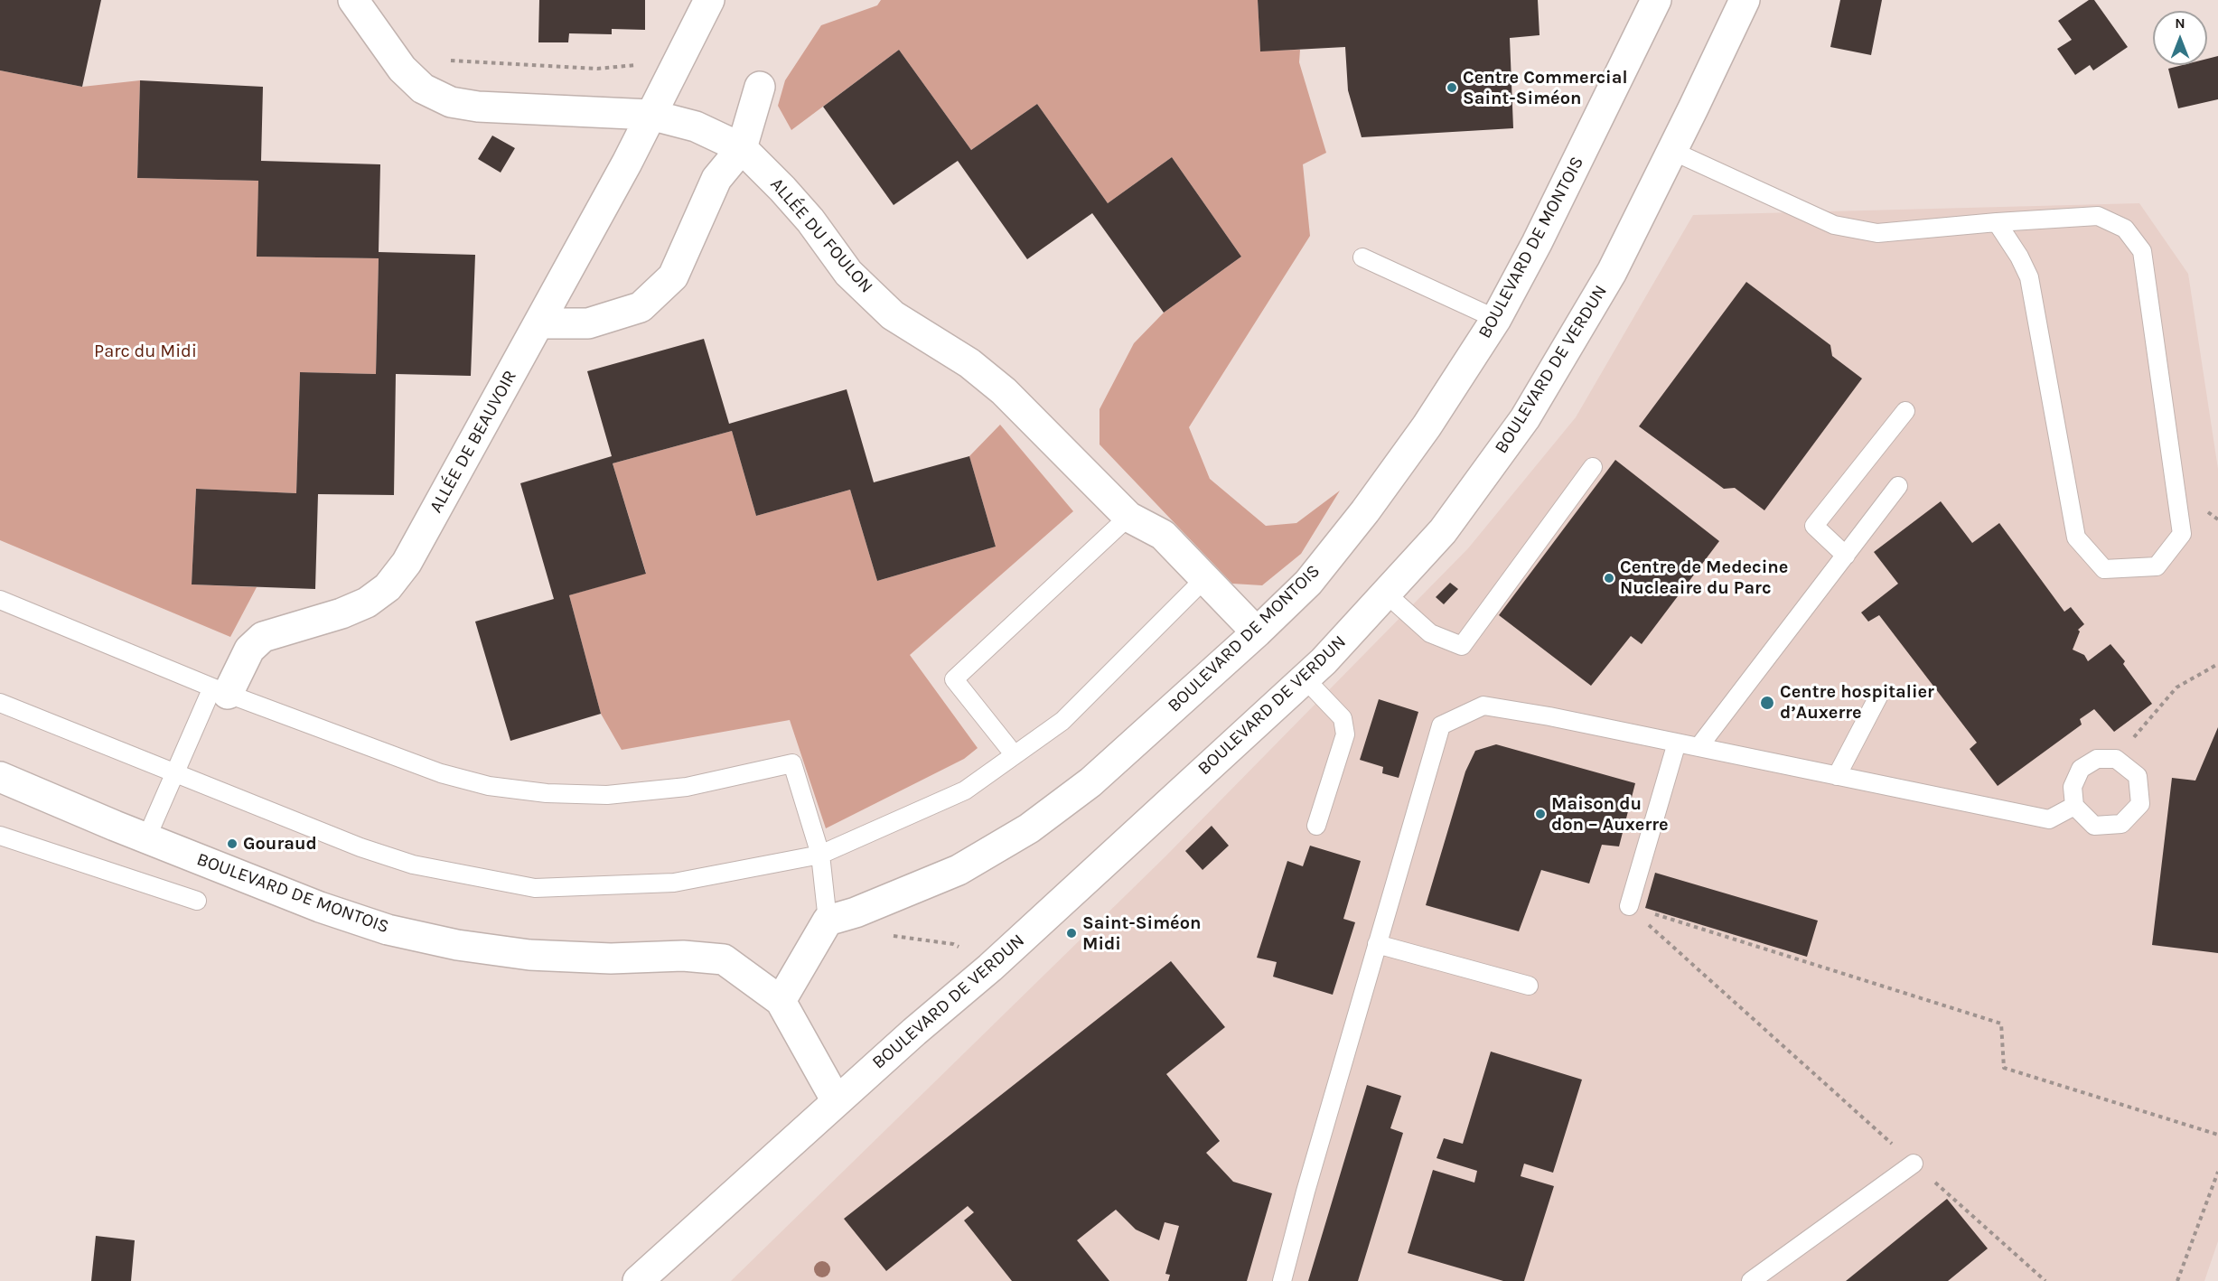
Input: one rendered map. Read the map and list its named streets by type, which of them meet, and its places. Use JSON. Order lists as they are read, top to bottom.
{
  "streets": {
    "street": [
      "ALLÉE DU FOULON",
      "BOULEVARD DE MONTOIS",
      "BOULEVARD DE VERDUN",
      "ALLÉE DE BEAUVOIR"
    ]
  },
  "crossings": [
    ["ALLÉE DU FOULON", "BOULEVARD DE MONTOIS"],
    ["ALLÉE DU FOULON", "ALLÉE DE BEAUVOIR"],
    ["BOULEVARD DE MONTOIS", "BOULEVARD DE VERDUN"]
  ],
  "parks": ["Parc du Midi"],
  "places": [
    "Centre Commercial Saint-Siméon",
    "Centre de Medecine Nucleaire du Parc",
    "Centre hospitalier d’Auxerre",
    "Maison du don – Auxerre",
    "Gouraud",
    "Saint-Siméon Midi"
  ],
  "north": "top"
}
